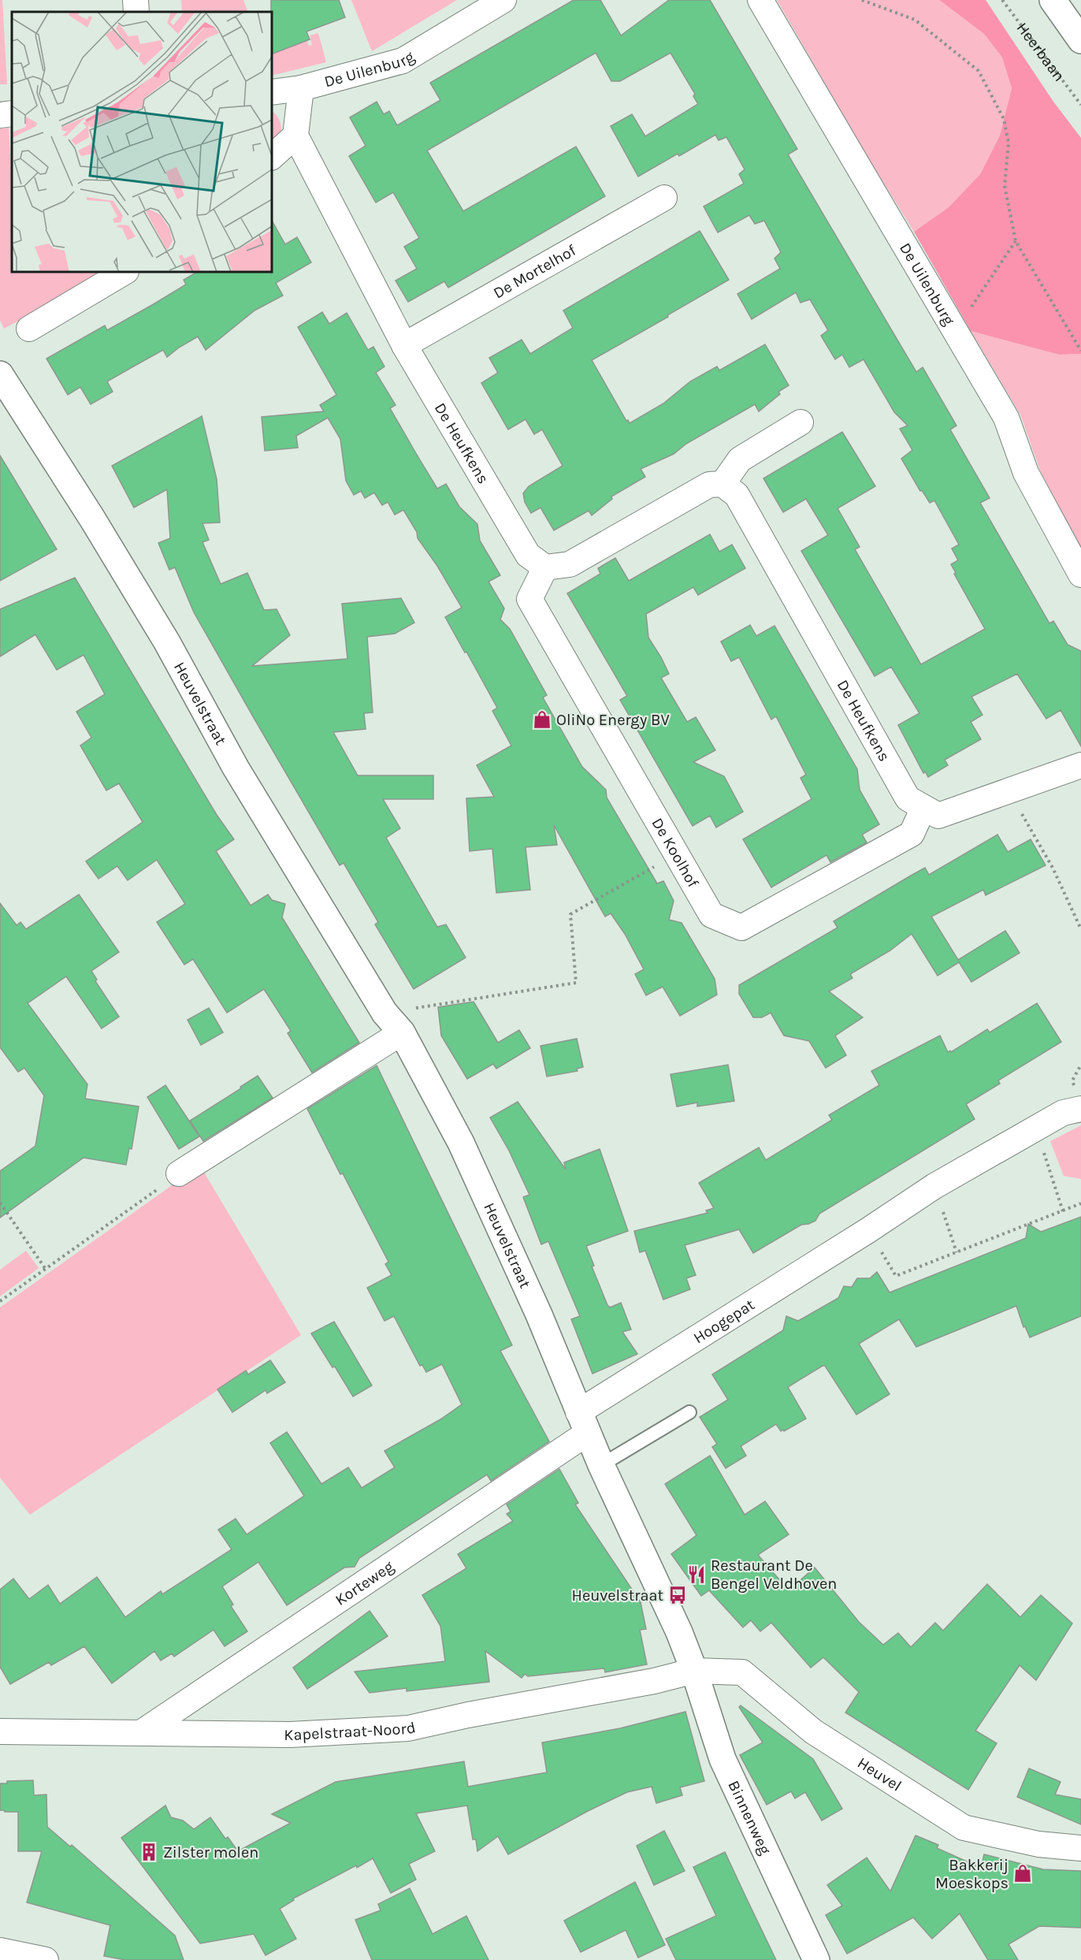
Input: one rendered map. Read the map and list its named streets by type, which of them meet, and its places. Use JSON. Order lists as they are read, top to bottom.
{
  "streets": {
    "street": [
      "De Uilenburg",
      "De Mortelhof",
      "De Heufkens",
      "Heuvelstraat",
      "De Koolhof",
      "Hoogepat",
      "Korteweg",
      "Kapelstraat-Noord",
      "Heuvel",
      "Binnenweg"
    ],
    "path": ["Heerbaan"]
  },
  "crossings": [
    ["De Mortelhof", "De Heufkens"],
    ["De Heufkens", "De Koolhof"],
    ["Heuvelstraat", "Hoogepat"],
    ["Heuvelstraat", "Korteweg"],
    ["Heuvelstraat", "Kapelstraat-Noord"],
    ["Heuvelstraat", "Heuvel"],
    ["Heuvelstraat", "Binnenweg"],
    ["Hoogepat", "Korteweg"],
    ["Korteweg", "Kapelstraat-Noord"],
    ["Kapelstraat-Noord", "Heuvel"],
    ["Kapelstraat-Noord", "Binnenweg"],
    ["Heuvel", "Binnenweg"]
  ],
  "places": {
    "shop": ["OliNo Energy BV", "Bakkerij Moeskops"],
    "restaurant": ["Restaurant De Bengel Veldhoven"],
    "bus stop": ["Heuvelstraat"],
    "building": ["Zilster molen"]
  }
}
